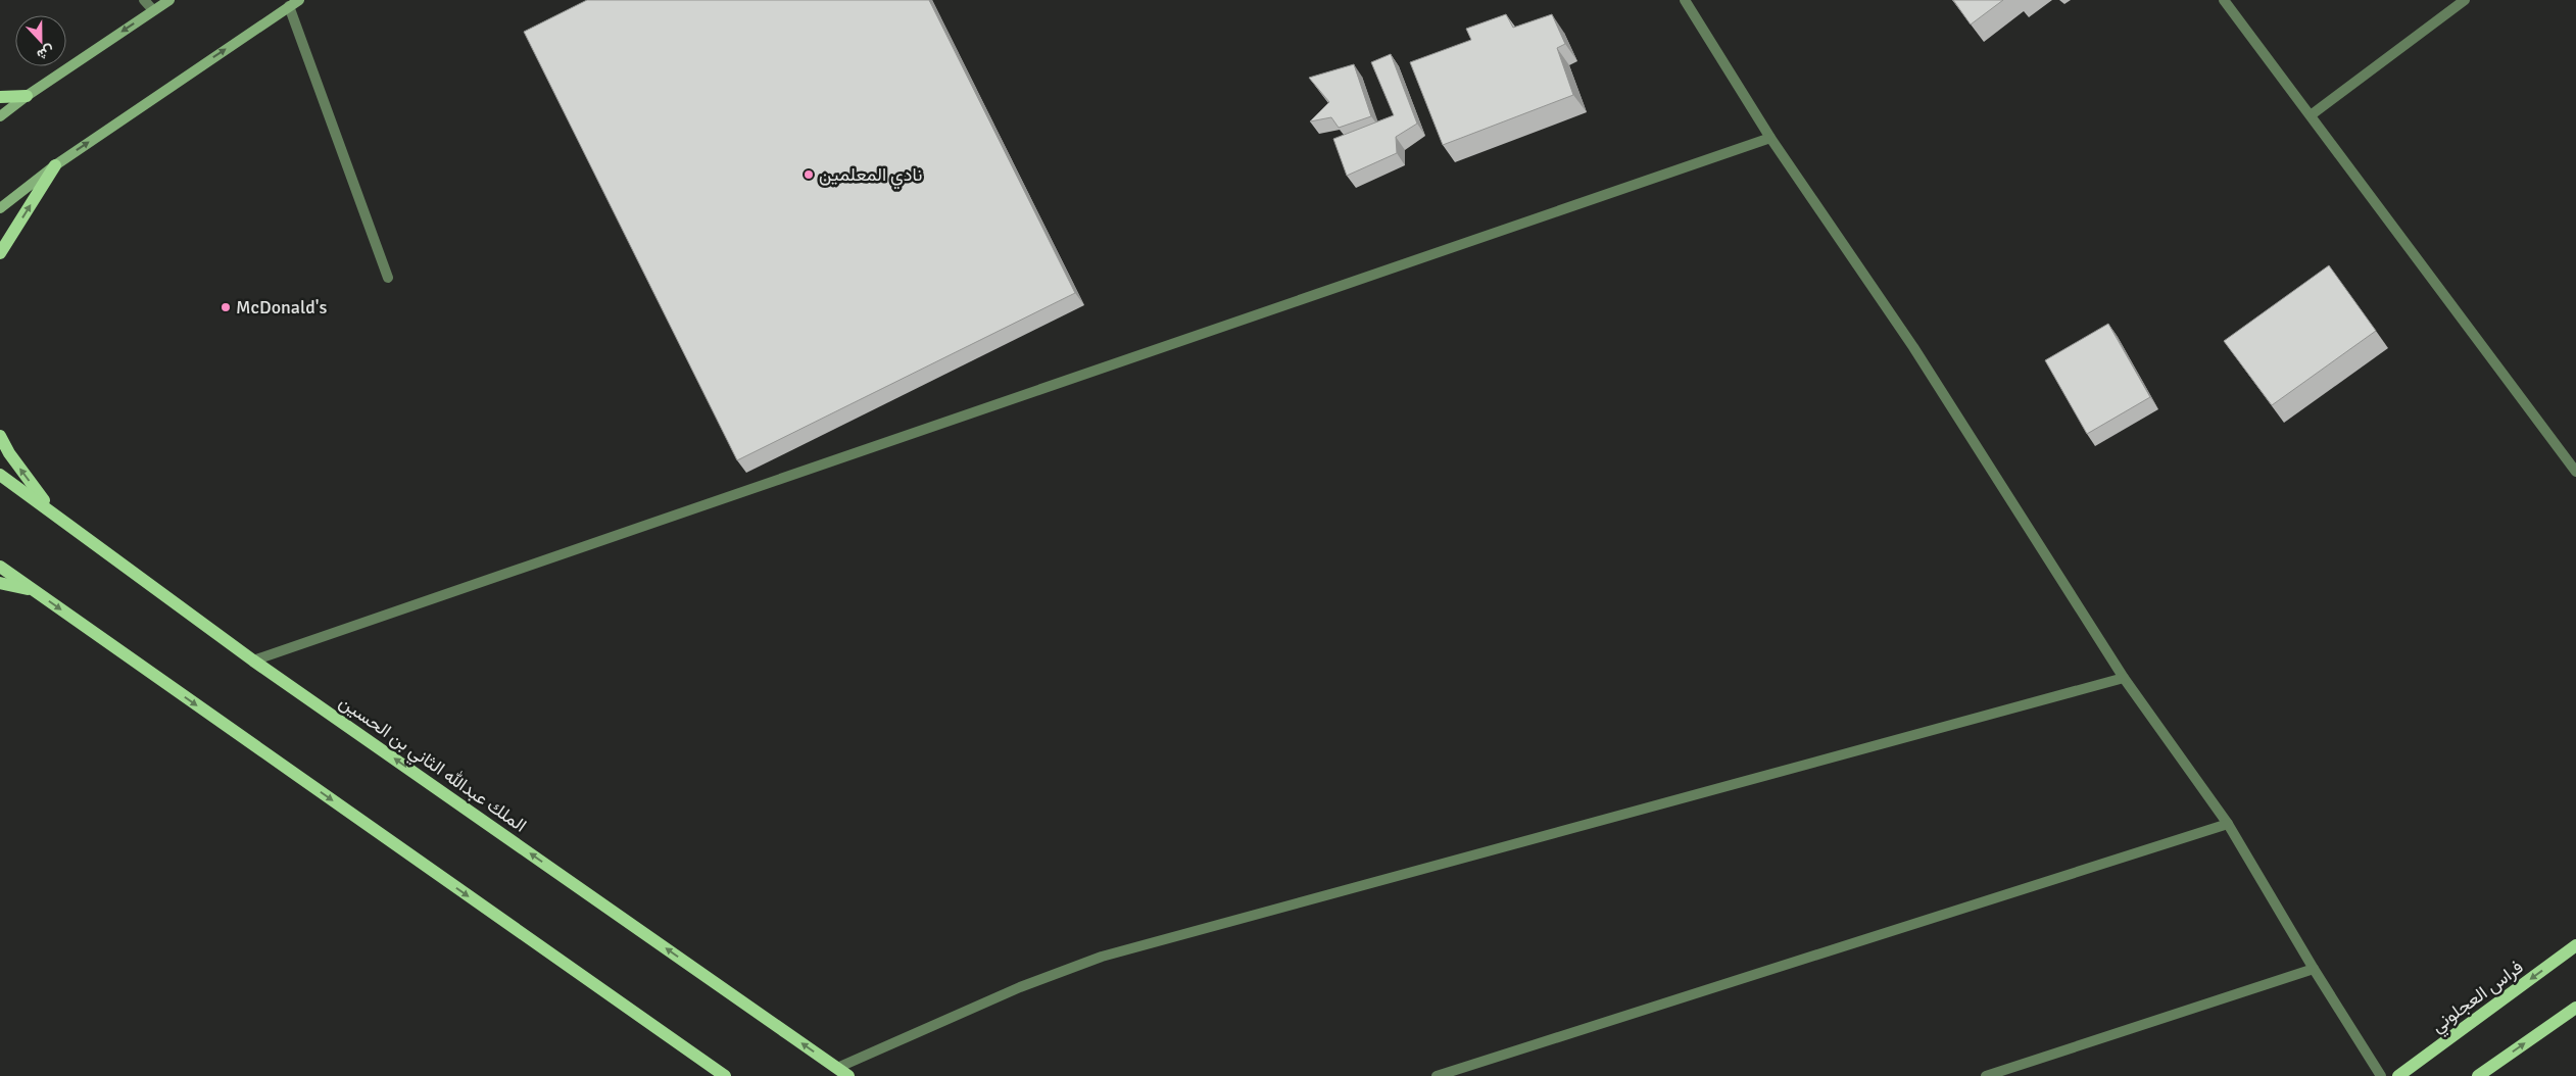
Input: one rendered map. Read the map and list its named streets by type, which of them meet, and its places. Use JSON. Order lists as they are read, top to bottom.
{
  "streets": {
    "main road": ["الملك عبدالله الثاني بن الحسين", "فراس العجلوني"]
  },
  "places": ["نادي المعلمين", "McDonald's"],
  "north": "bottom"
}
